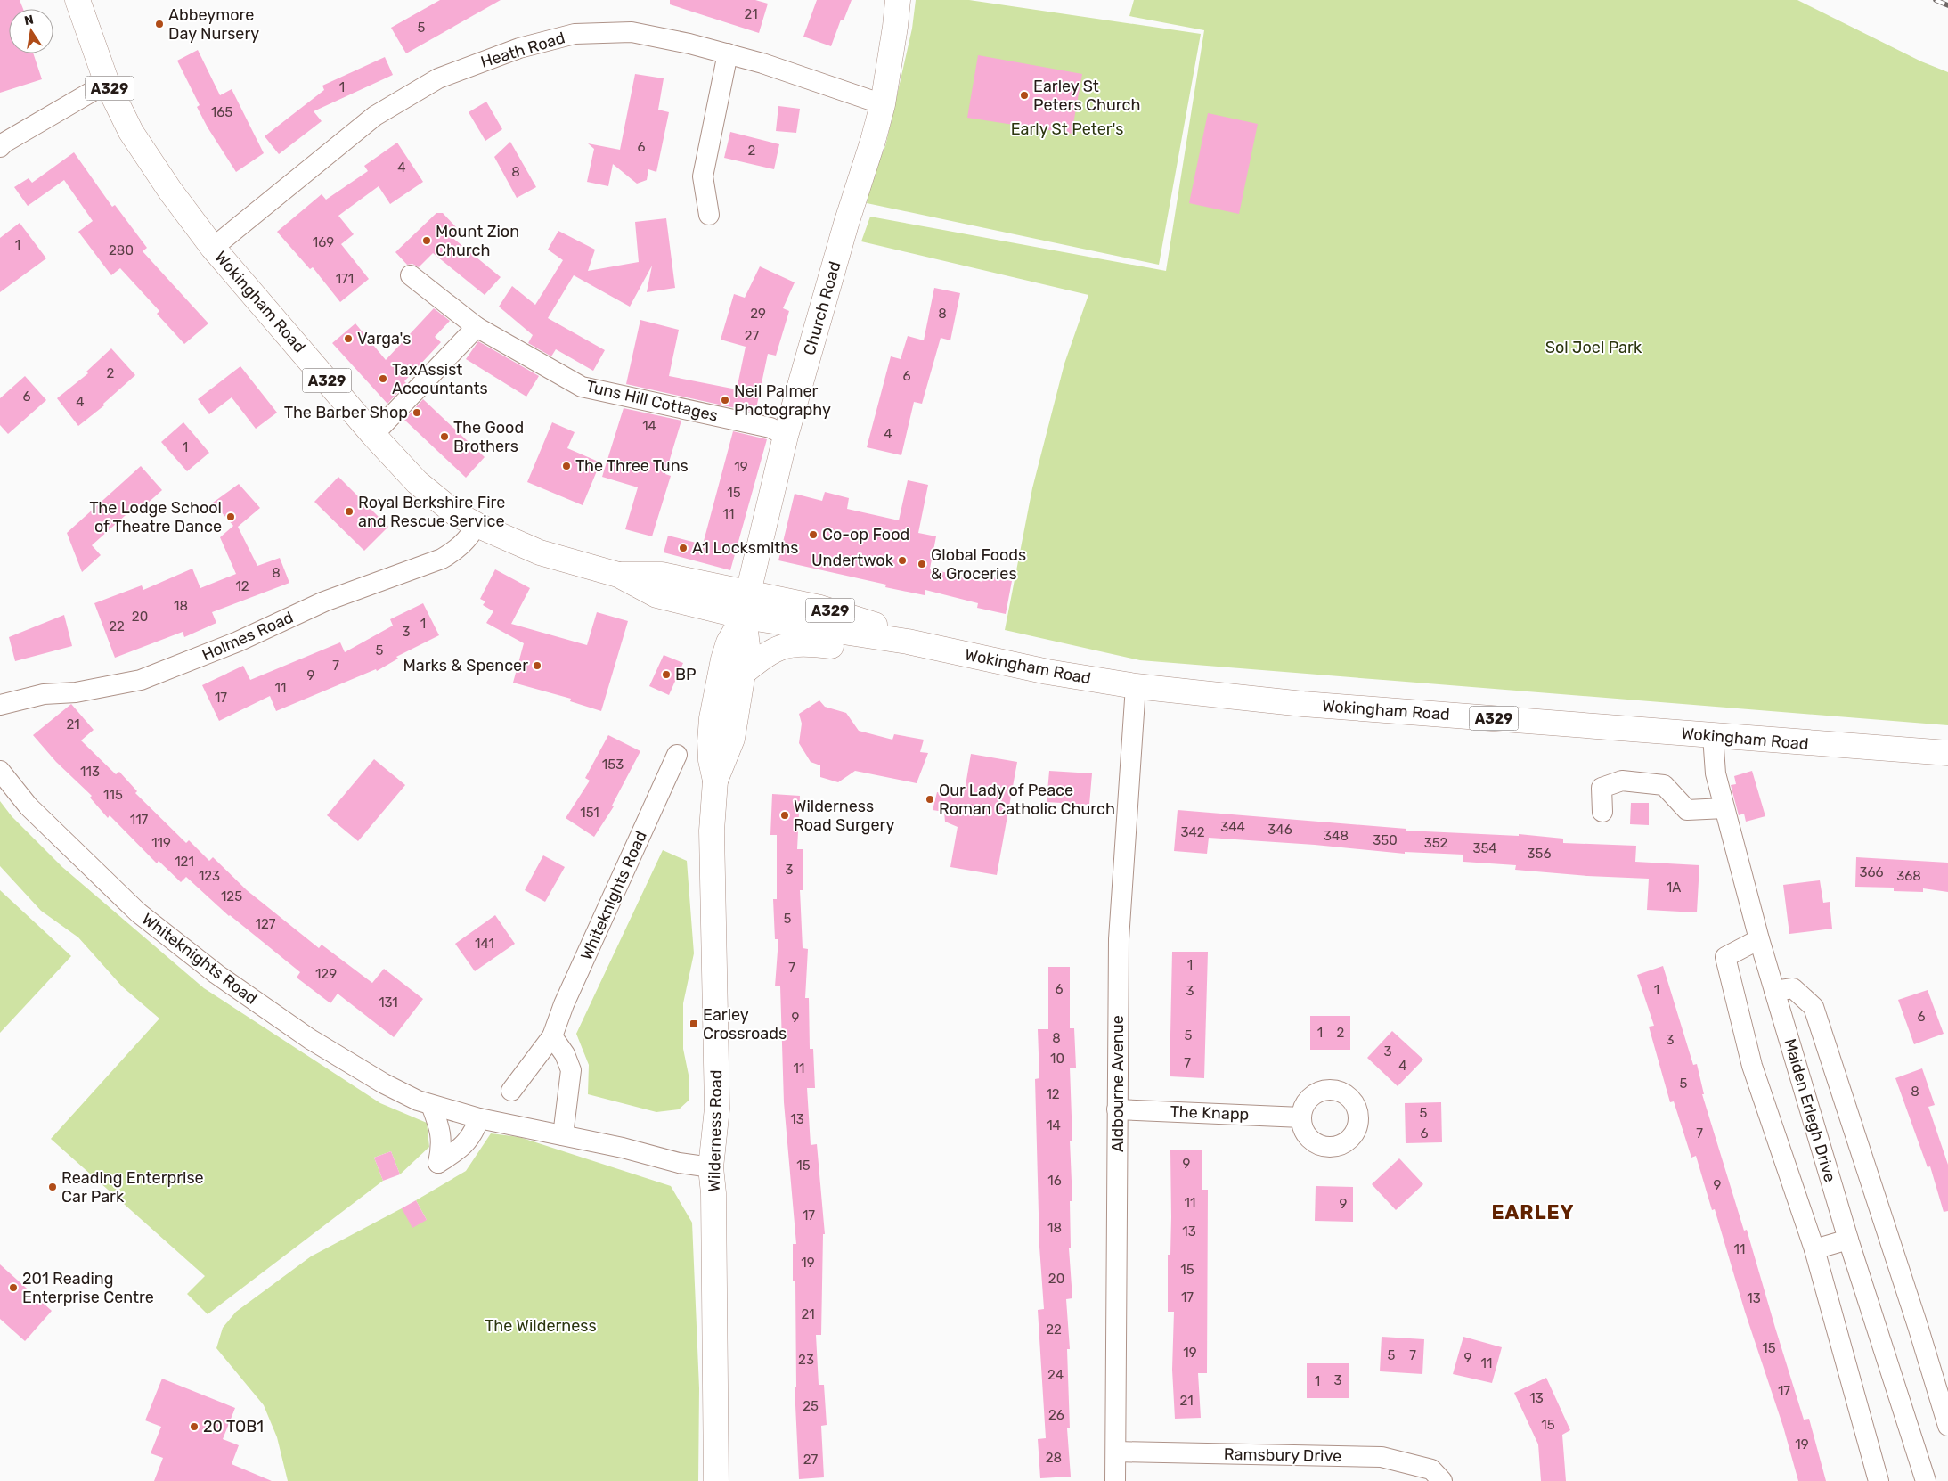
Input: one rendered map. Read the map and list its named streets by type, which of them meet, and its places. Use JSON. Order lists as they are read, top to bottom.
{
  "streets": {
    "main road": [
      "A329",
      "Wokingham Road",
      "Church Road",
      "Wilderness Road"
    ],
    "street": [
      "Heath Road",
      "Tuns Hill Cottages",
      "Holmes Road",
      "Whiteknights Road",
      "Aldbourne Avenue",
      "Maiden Erlegh Drive",
      "The Knapp",
      "Ramsbury Drive"
    ]
  },
  "crossings": [
    ["Heath Road", "Wokingham Road"],
    ["Heath Road", "Church Road"],
    ["Wokingham Road", "Church Road"],
    ["Wokingham Road", "Holmes Road"],
    ["Wokingham Road", "Aldbourne Avenue"],
    ["Wokingham Road", "Maiden Erlegh Drive"],
    ["Wokingham Road", "Wilderness Road"],
    ["Church Road", "Tuns Hill Cottages"],
    ["Church Road", "Wilderness Road"],
    ["Whiteknights Road", "Wilderness Road"],
    ["Aldbourne Avenue", "The Knapp"],
    ["Aldbourne Avenue", "Ramsbury Drive"]
  ],
  "districts": ["EARLEY"],
  "parks": ["Early St Peter's", "Sol Joel Park", "The Wilderness"],
  "places": {
    "other": [
      "Abbeymore Day Nursery",
      "Earley St Peters Church",
      "Mount Zion Church",
      "Varga's",
      "TaxAssist Accountants",
      "Neil Palmer Photography",
      "The Barber Shop",
      "The Good Brothers",
      "The Three Tuns",
      "Royal Berkshire Fire and Rescue Service",
      "The Lodge School of Theatre Dance",
      "Co-op Food",
      "A1 Locksmiths",
      "Undertwok",
      "Global Foods & Groceries",
      "Marks & Spencer",
      "BP",
      "Our Lady of Peace Roman Catholic Church",
      "Wilderness Road Surgery",
      "Reading Enterprise Car Park",
      "201 Reading Enterprise Centre",
      "20 TOB1"
    ],
    "transit": ["Earley Crossroads"]
  },
  "house_numbers": [
    "21",
    "5",
    "1",
    "165",
    "6",
    "2",
    "4",
    "8",
    "169",
    "1",
    "280",
    "171",
    "29",
    "8",
    "27",
    "2",
    "6",
    "6",
    "4",
    "14",
    "4",
    "1",
    "19",
    "15",
    "11",
    "8",
    "12",
    "18",
    "20",
    "1",
    "22",
    "3",
    "5",
    "7",
    "9",
    "11",
    "17",
    "21",
    "153",
    "113",
    "115",
    "151",
    "117",
    "344",
    "346",
    "342",
    "348",
    "350",
    "119",
    "352",
    "354",
    "356",
    "121",
    "3",
    "366",
    "123",
    "368",
    "1A",
    "125",
    "5",
    "127",
    "141",
    "1",
    "7",
    "129",
    "6",
    "1",
    "3",
    "131",
    "6",
    "9",
    "1",
    "2",
    "5",
    "8",
    "3",
    "3",
    "10",
    "7",
    "4",
    "11",
    "5",
    "8",
    "12",
    "5",
    "13",
    "14",
    "6",
    "7",
    "9",
    "15",
    "16",
    "9",
    "11",
    "9",
    "17",
    "18",
    "13",
    "11",
    "19",
    "15",
    "20",
    "17",
    "13",
    "21",
    "22",
    "15",
    "19",
    "5",
    "7",
    "9",
    "23",
    "11",
    "24",
    "3",
    "1",
    "17",
    "13",
    "21",
    "25",
    "26",
    "15",
    "19",
    "28",
    "27"
  ],
  "north": "top"
}
